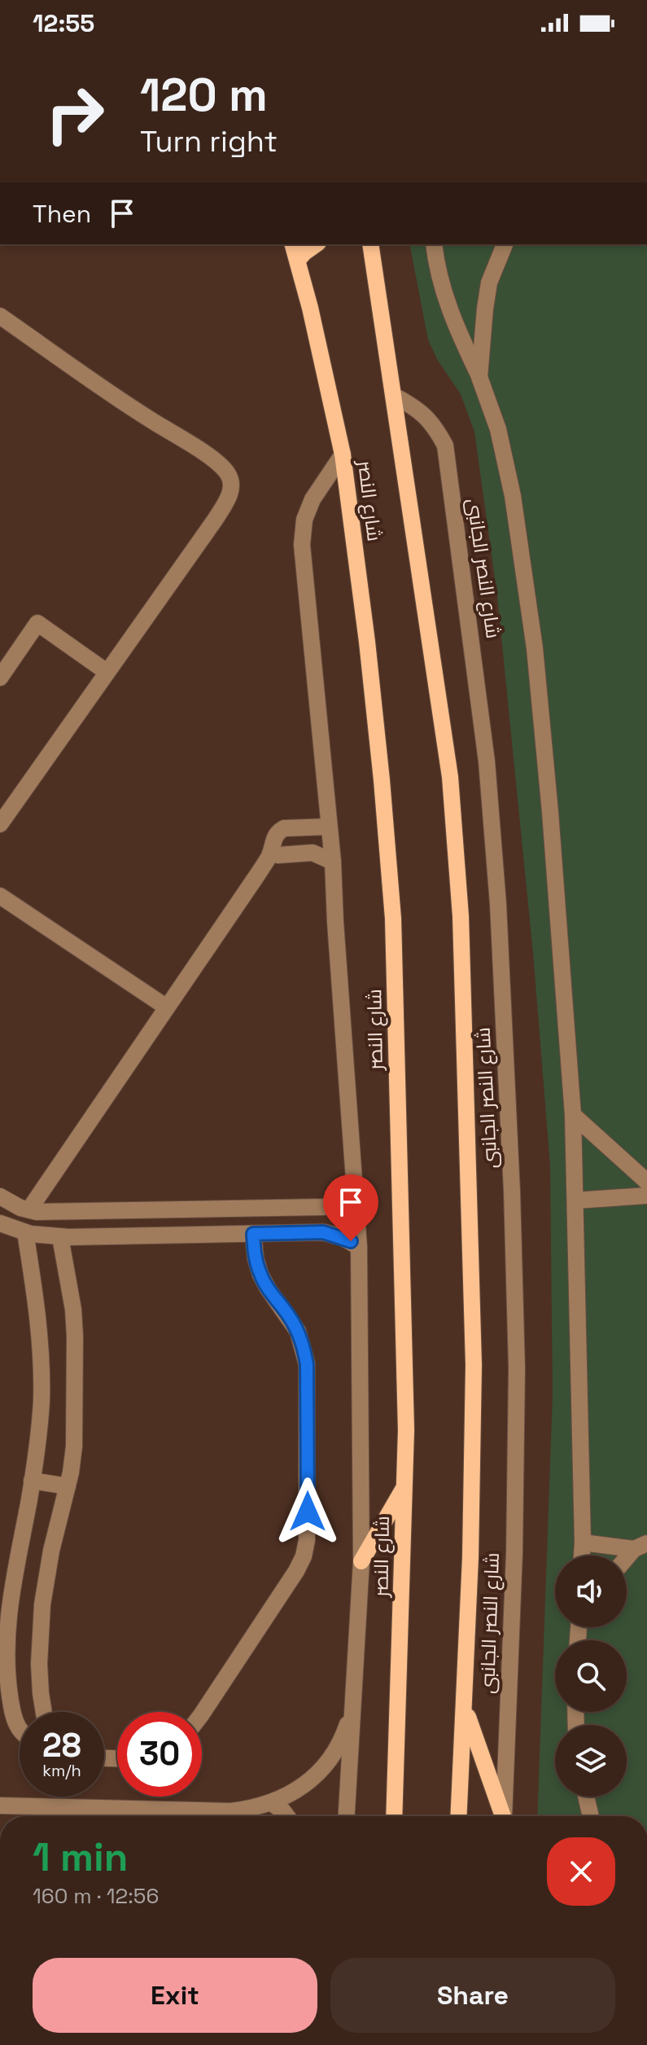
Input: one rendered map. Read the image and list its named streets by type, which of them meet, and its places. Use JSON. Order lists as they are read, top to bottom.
{
  "streets": {
    "main road": ["شارع النصر"],
    "street": ["شارع النصر الجانبى"]
  },
  "crossings": [
    ["شارع النصر", "شارع النصر الجانبى"]
  ],
  "page": {
    "status": "12:55",
    "turn": ["120 m", "Turn right"],
    "then": "Then",
    "speed": "28 km/h",
    "limit": "30",
    "heading": ["1 min", "160 m · 12:56"],
    "buttons": ["Exit", "Share"]
  }
}
